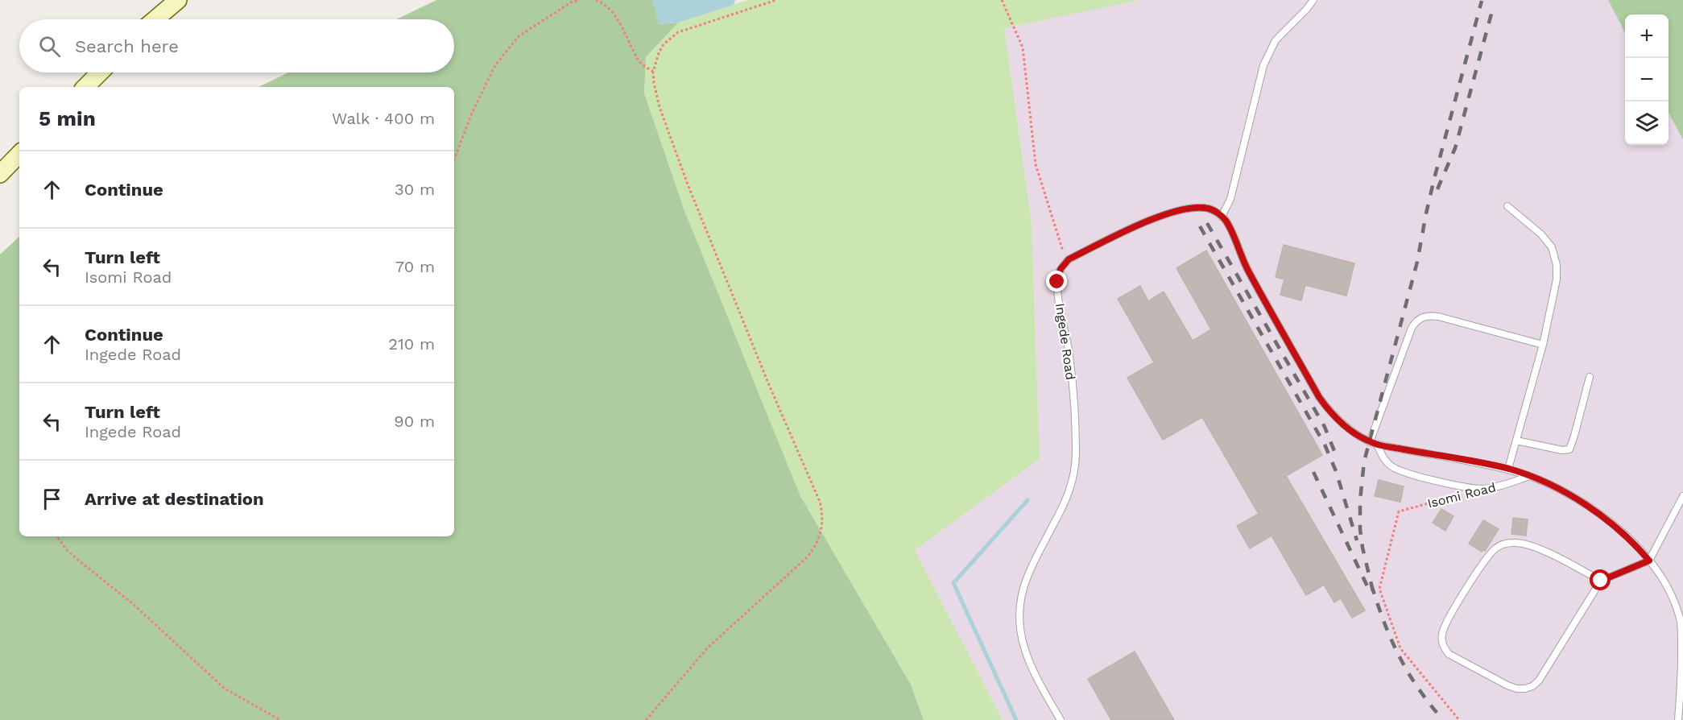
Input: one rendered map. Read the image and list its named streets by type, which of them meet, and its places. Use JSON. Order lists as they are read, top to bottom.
{
  "streets": {
    "lane": ["Ingede Road", "Isomi Road"]
  },
  "page": {
    "map_buttons": ["+", "−"],
    "search": "Search here",
    "heading": ["5 min", "Walk · 400 m"],
    "list": [
      ["Continue", "30 m"],
      ["Turn left", "Isomi Road", "70 m"],
      ["Continue", "Ingede Road", "210 m"],
      ["Turn left", "Ingede Road", "90 m"],
      "Arrive at destination"
    ]
  }
}
